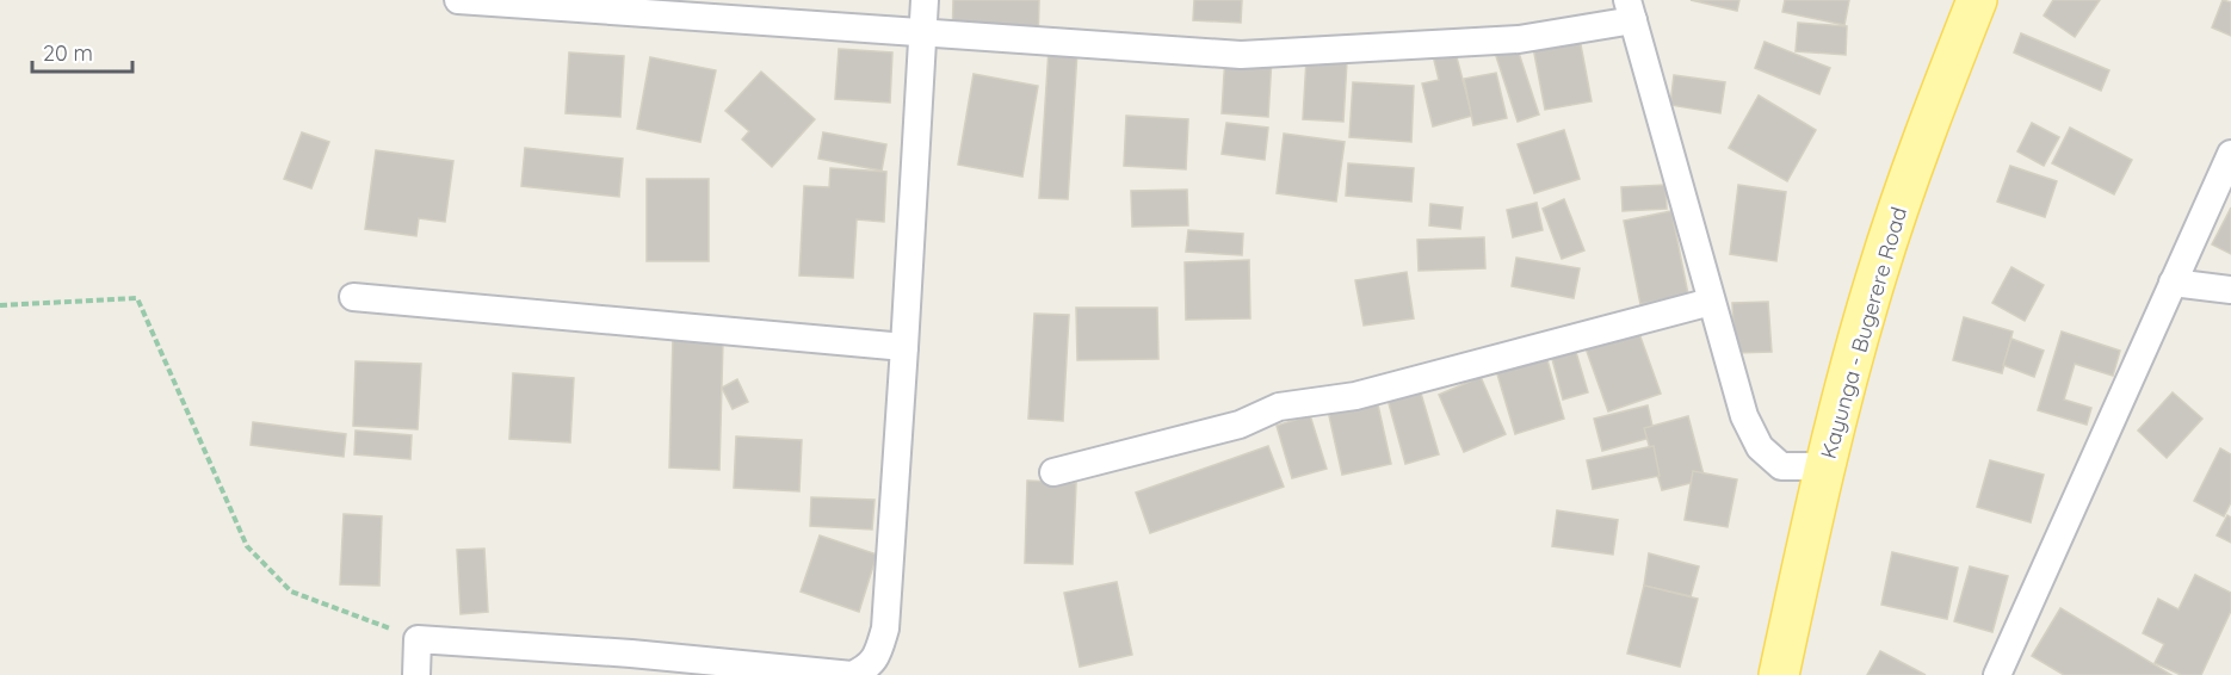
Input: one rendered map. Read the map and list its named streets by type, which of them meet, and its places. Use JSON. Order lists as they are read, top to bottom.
{
  "streets": {
    "main road": ["Kayunga - Bugerere Road"]
  },
  "scale_bar": "20 m"
}
